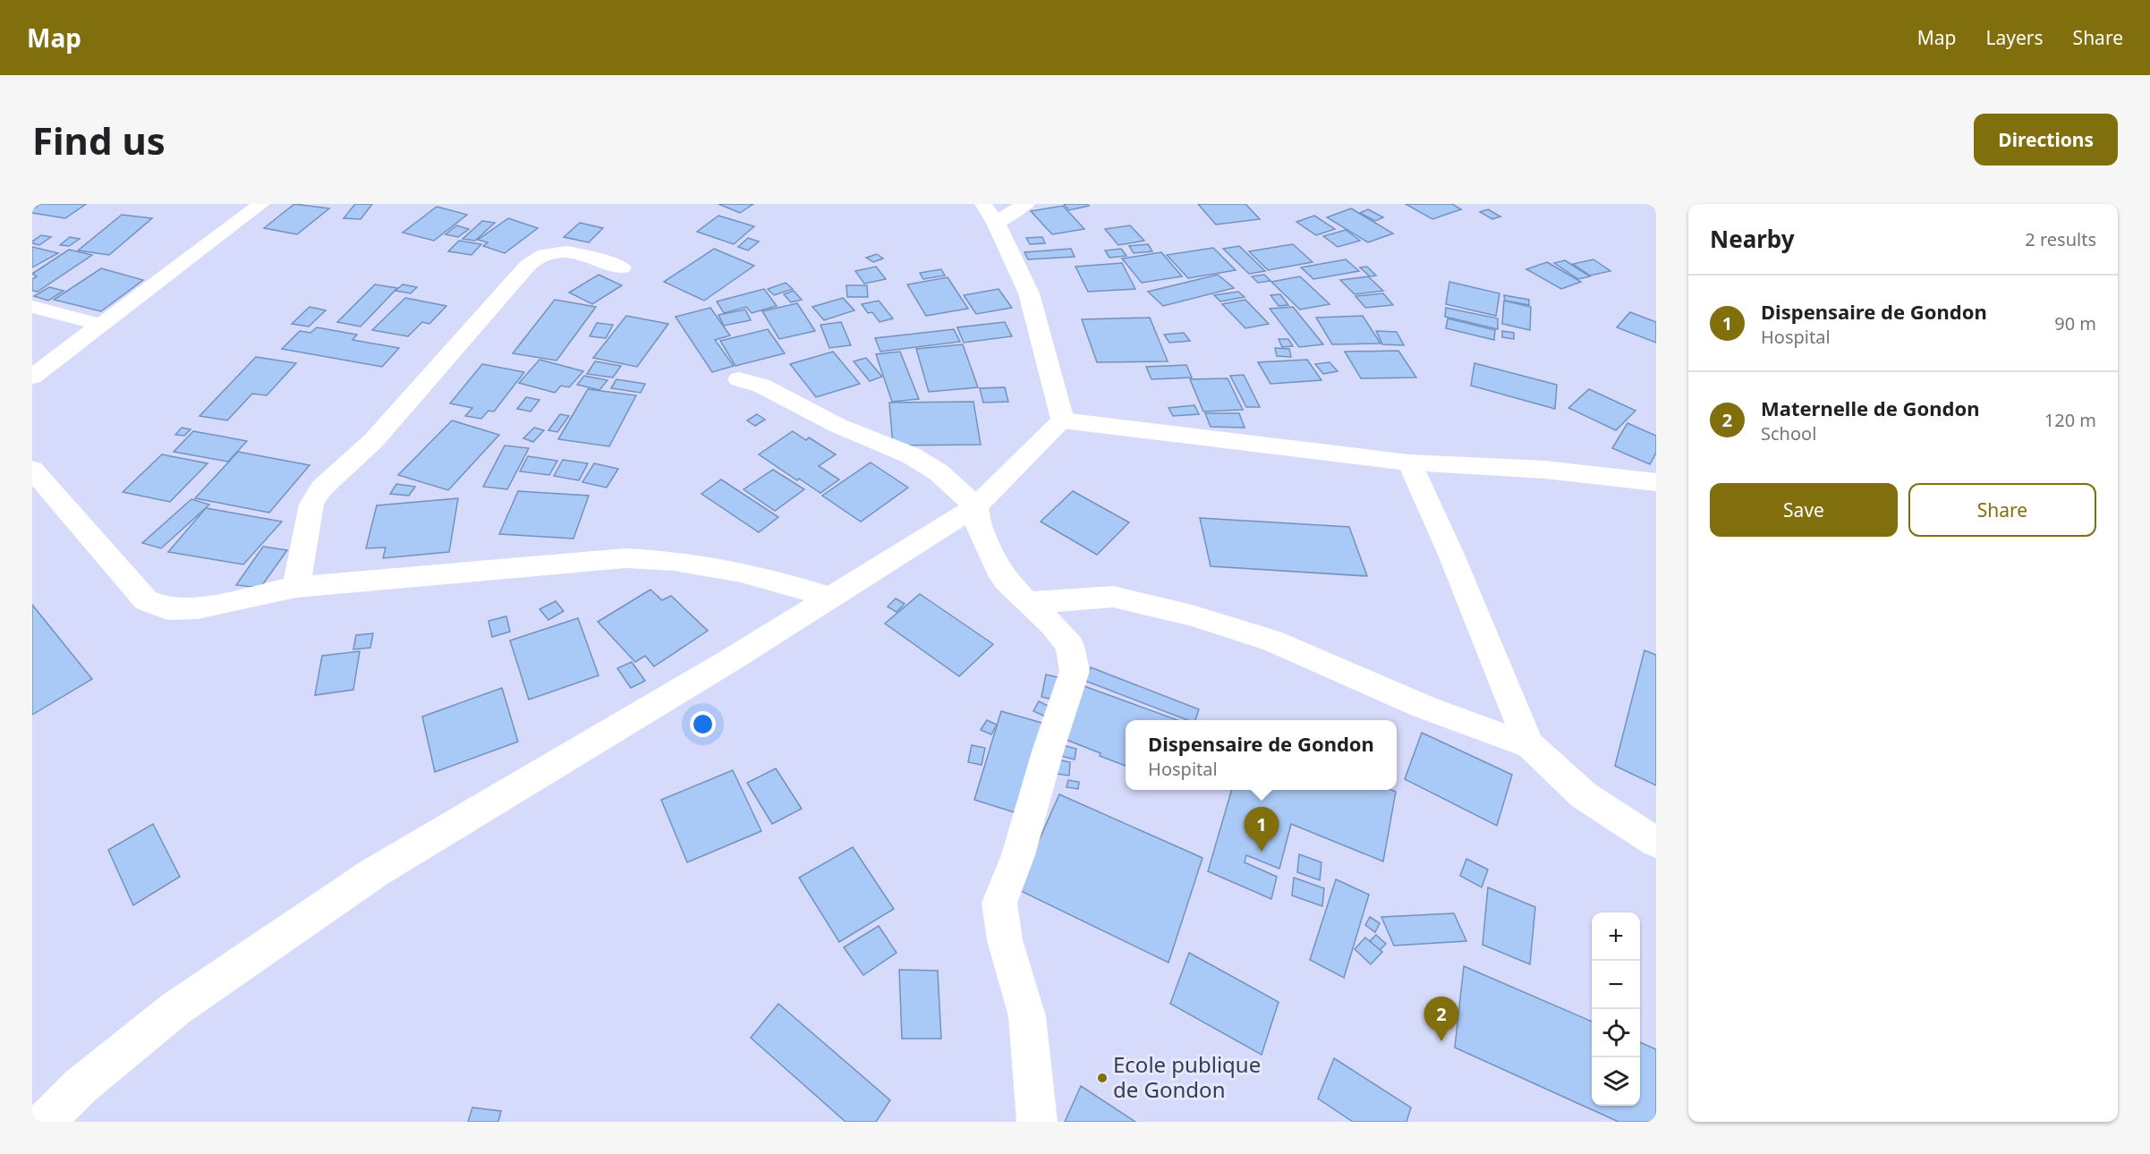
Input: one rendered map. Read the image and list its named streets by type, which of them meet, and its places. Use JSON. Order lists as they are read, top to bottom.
{
  "places": ["Ecole publique de Gondon"],
  "page": {
    "header": "Map",
    "nav": ["Map", "Layers", "Share"],
    "buttons": [
      "Directions",
      ["Save", "Share"]
    ],
    "title": "Find us",
    "heading": ["Nearby", "2 results"],
    "list": [
      {
        "mark": "1",
        "name": "Dispensaire de Gondon",
        "note": "Hospital",
        "value": "90 m"
      },
      {
        "mark": "2",
        "name": "Maternelle de Gondon",
        "note": "School",
        "value": "120 m"
      }
    ],
    "popup": ["Dispensaire de Gondon", "Hospital"],
    "pins": ["1", "2"],
    "map_buttons": ["+", "−"]
  }
}
